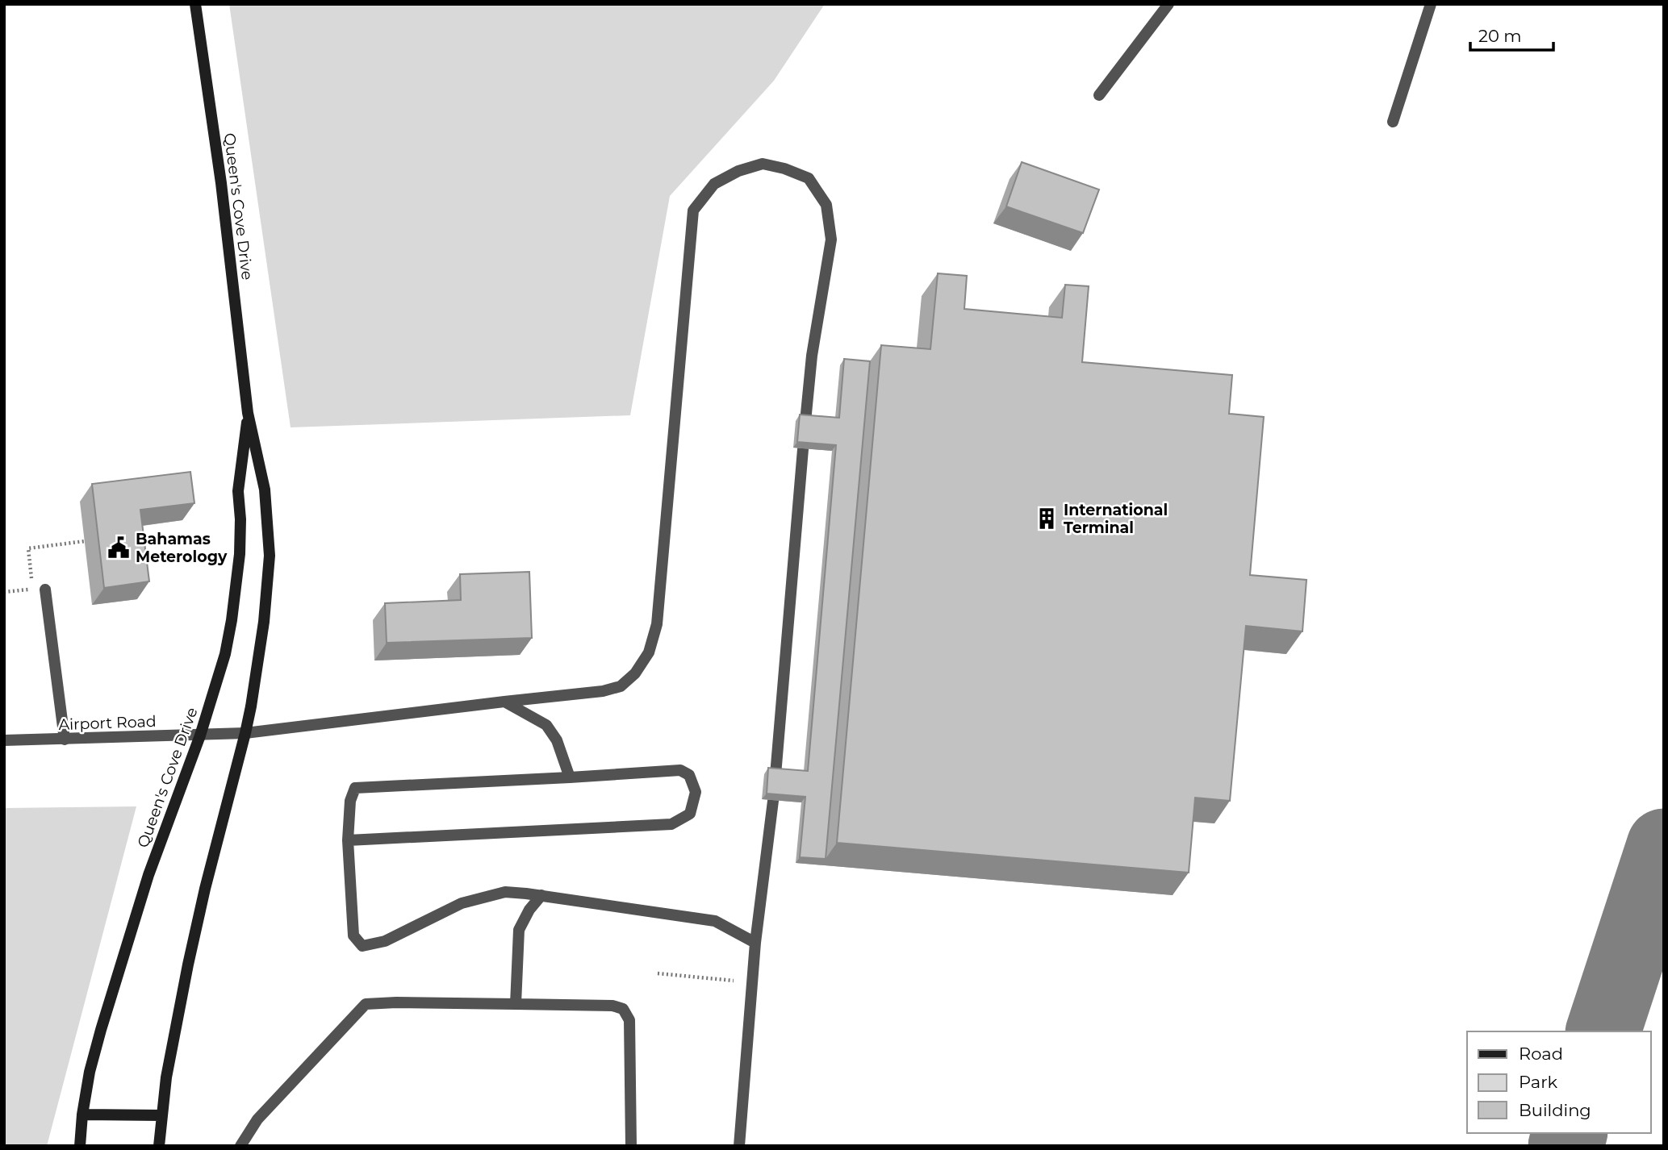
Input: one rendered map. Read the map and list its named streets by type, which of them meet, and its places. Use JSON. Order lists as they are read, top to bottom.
{
  "streets": {
    "street": ["Queen's Cove Drive", "Airport Road"]
  },
  "crossings": [
    ["Queen's Cove Drive", "Airport Road"]
  ],
  "places": {
    "building": ["International Terminal"],
    "public building": ["Bahamas Meterology"]
  },
  "legend": ["Road", "Park", "Building"],
  "scale_bar": "20 m"
}
